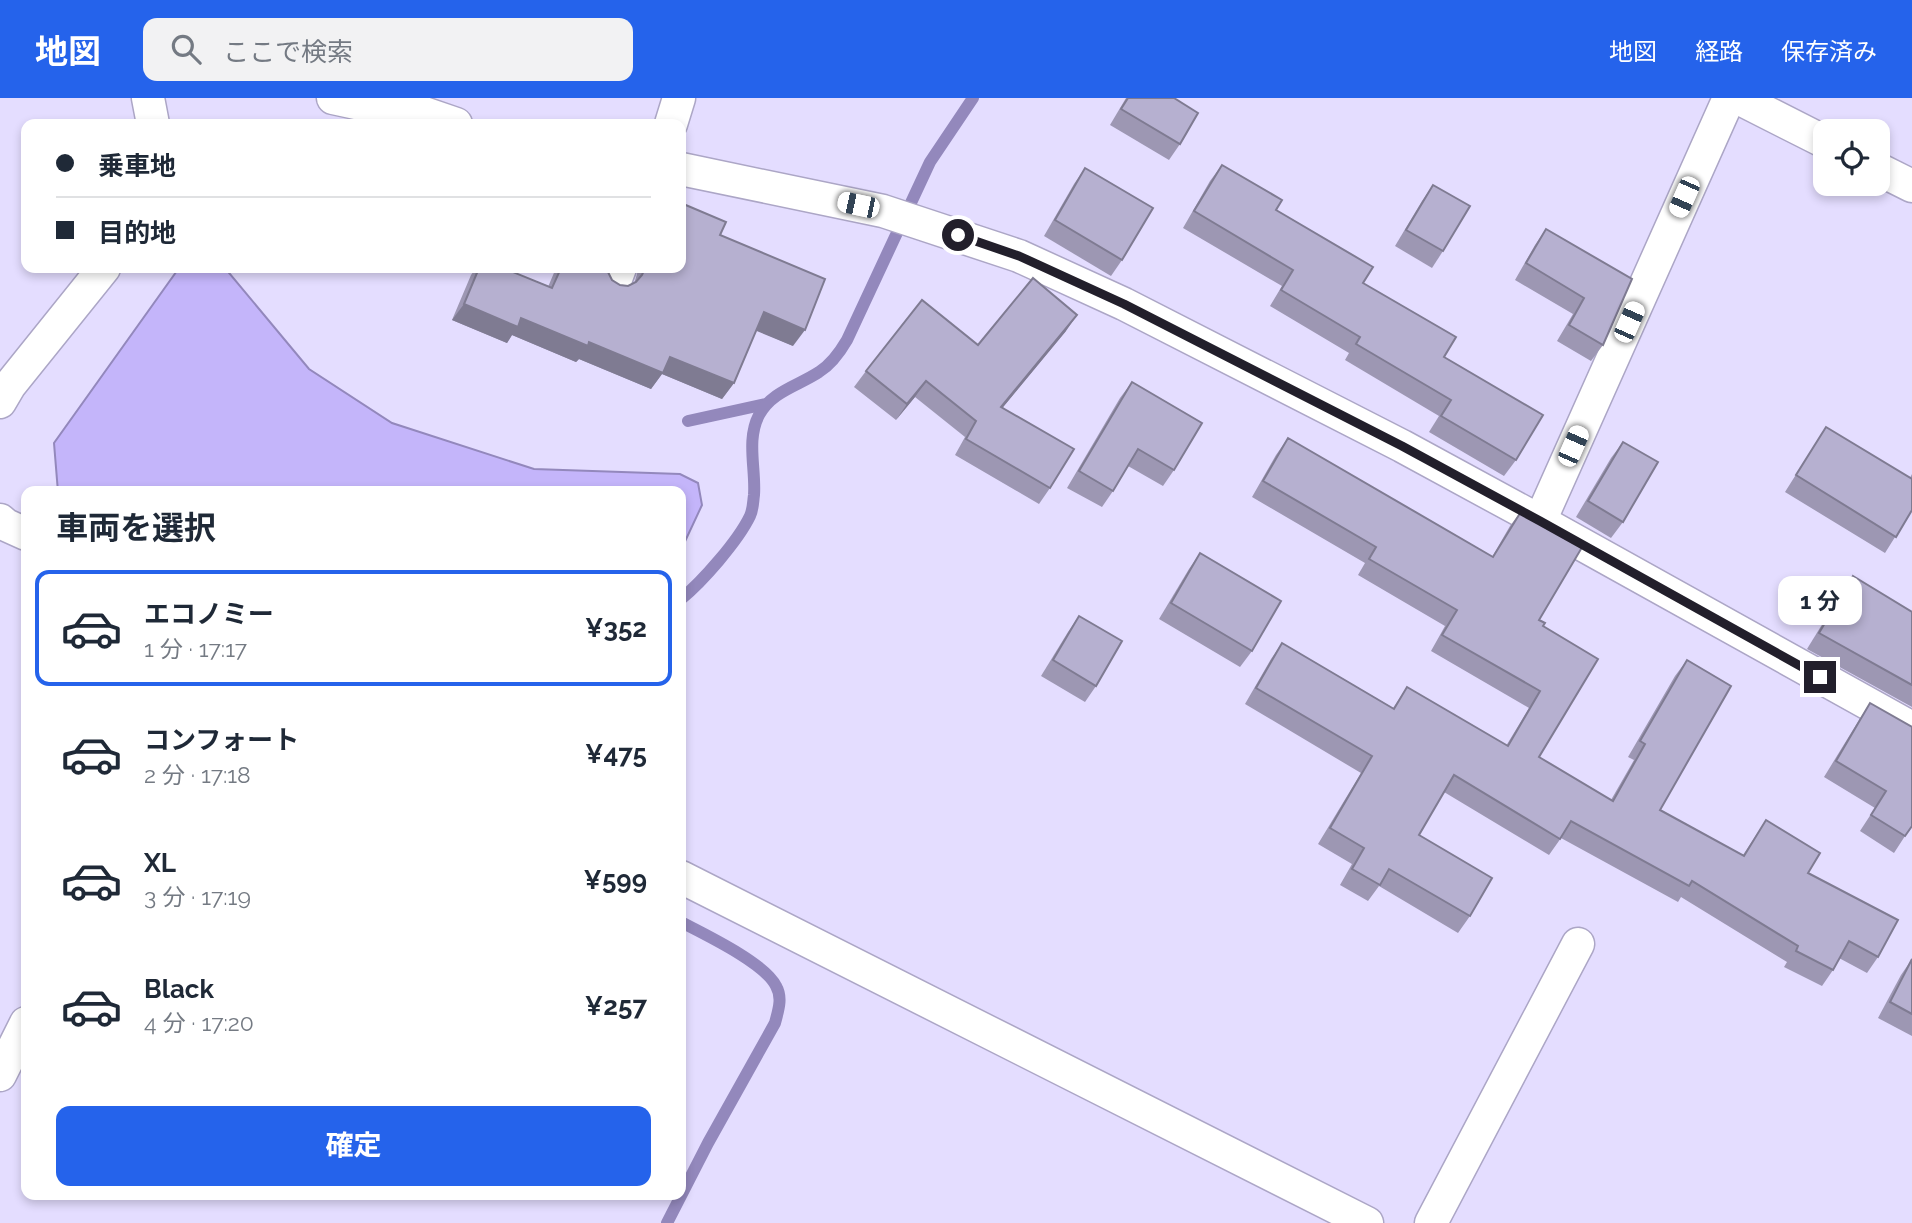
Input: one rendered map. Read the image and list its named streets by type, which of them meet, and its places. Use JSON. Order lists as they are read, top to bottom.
{
  "page": {
    "header": "地図",
    "search": "ここで検索",
    "nav": ["地図", "経路", "保存済み"],
    "banner": ["乗車地", "目的地"],
    "heading": "車両を選択",
    "list": [
      {
        "name": "エコノミー",
        "note": "1 分 · 17:17",
        "value": "¥352"
      },
      {
        "name": "コンフォート",
        "note": "2 分 · 17:18",
        "value": "¥475"
      },
      {
        "name": "XL",
        "note": "3 分 · 17:19",
        "value": "¥599"
      },
      {
        "name": "Black",
        "note": "4 分 · 17:20",
        "value": "¥257"
      }
    ],
    "bubble": "1 分",
    "buttons": "確定"
  }
}
